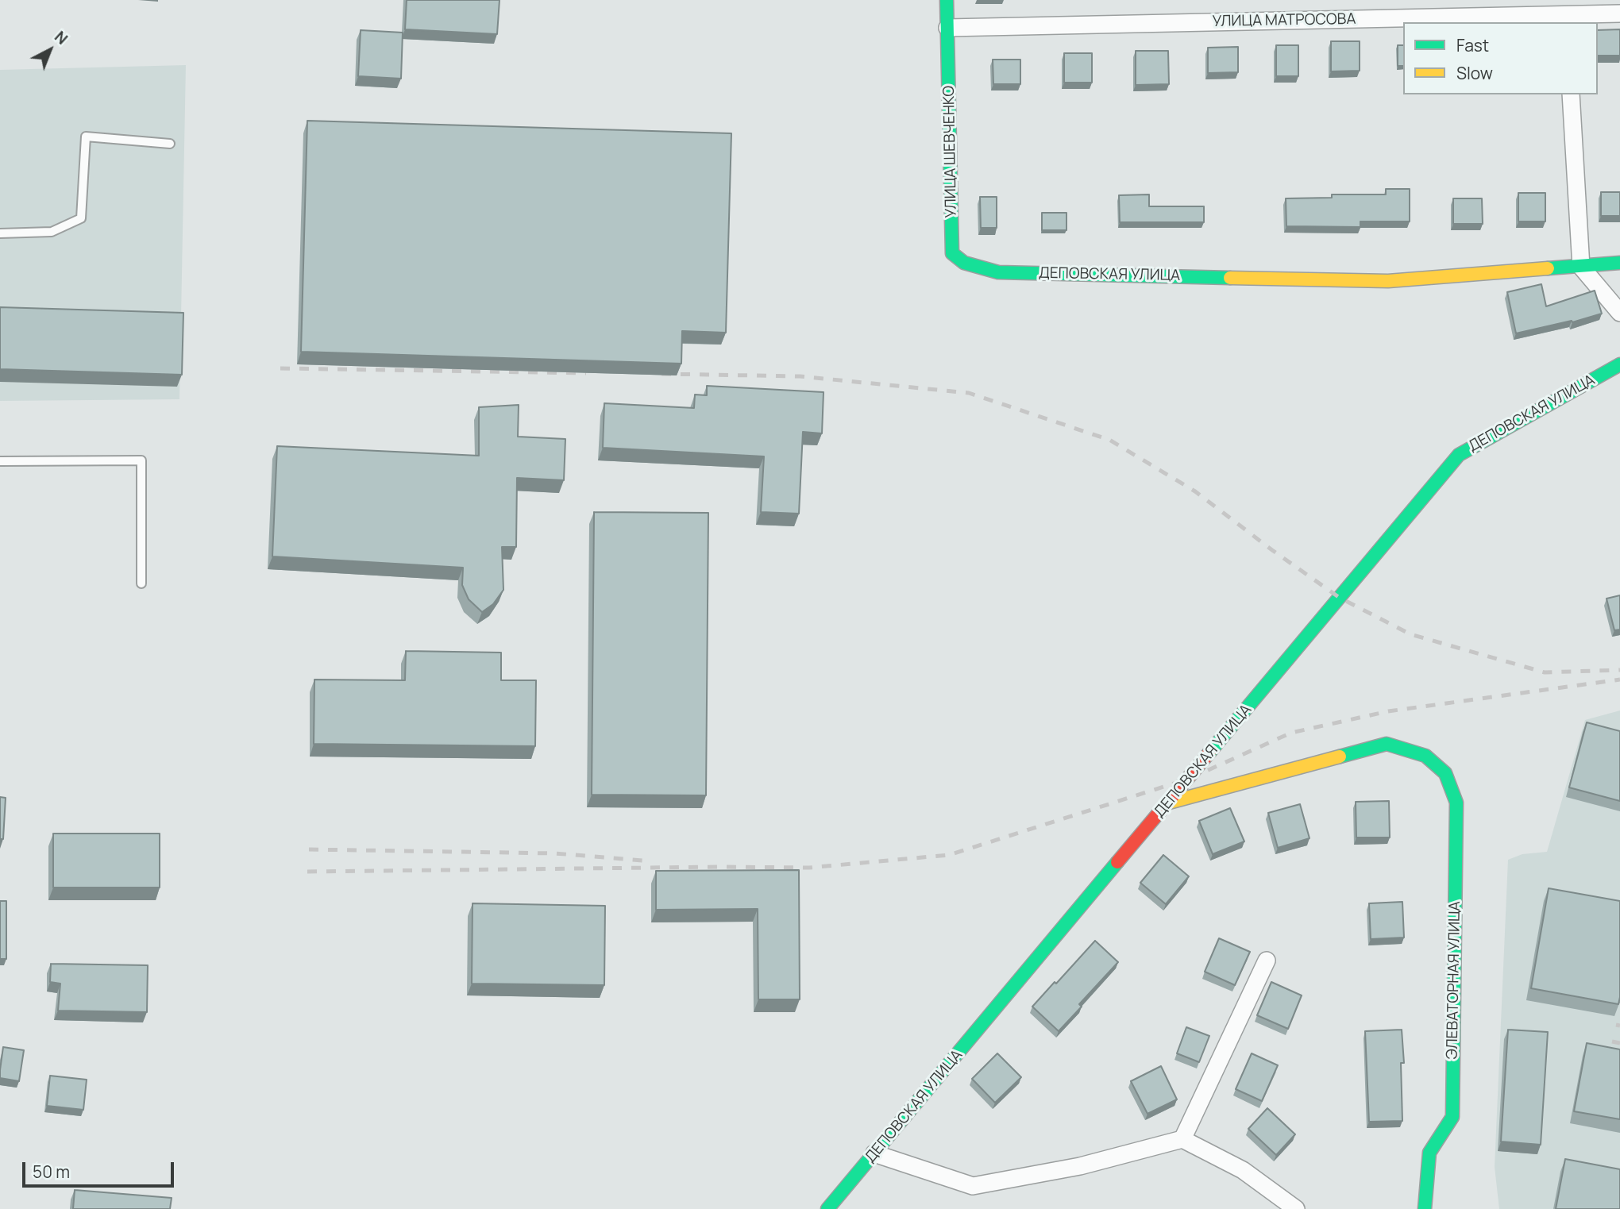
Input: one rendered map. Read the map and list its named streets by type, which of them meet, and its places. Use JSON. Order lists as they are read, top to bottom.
{
  "streets": {
    "street": [
      "УЛИЦА МАТРОСОВА",
      "УЛИЦА ШЕВЧЕНКО",
      "ДЕПОВСКАЯ УЛИЦА",
      "ЭЛЕВАТОРНАЯ УЛИЦА"
    ]
  },
  "crossings": [
    ["УЛИЦА МАТРОСОВА", "УЛИЦА ШЕВЧЕНКО"],
    ["УЛИЦА ШЕВЧЕНКО", "ДЕПОВСКАЯ УЛИЦА"],
    ["ДЕПОВСКАЯ УЛИЦА", "ЭЛЕВАТОРНАЯ УЛИЦА"]
  ],
  "legend": ["Fast", "Slow"],
  "scale_bar": "50 m",
  "north": "top right"
}
